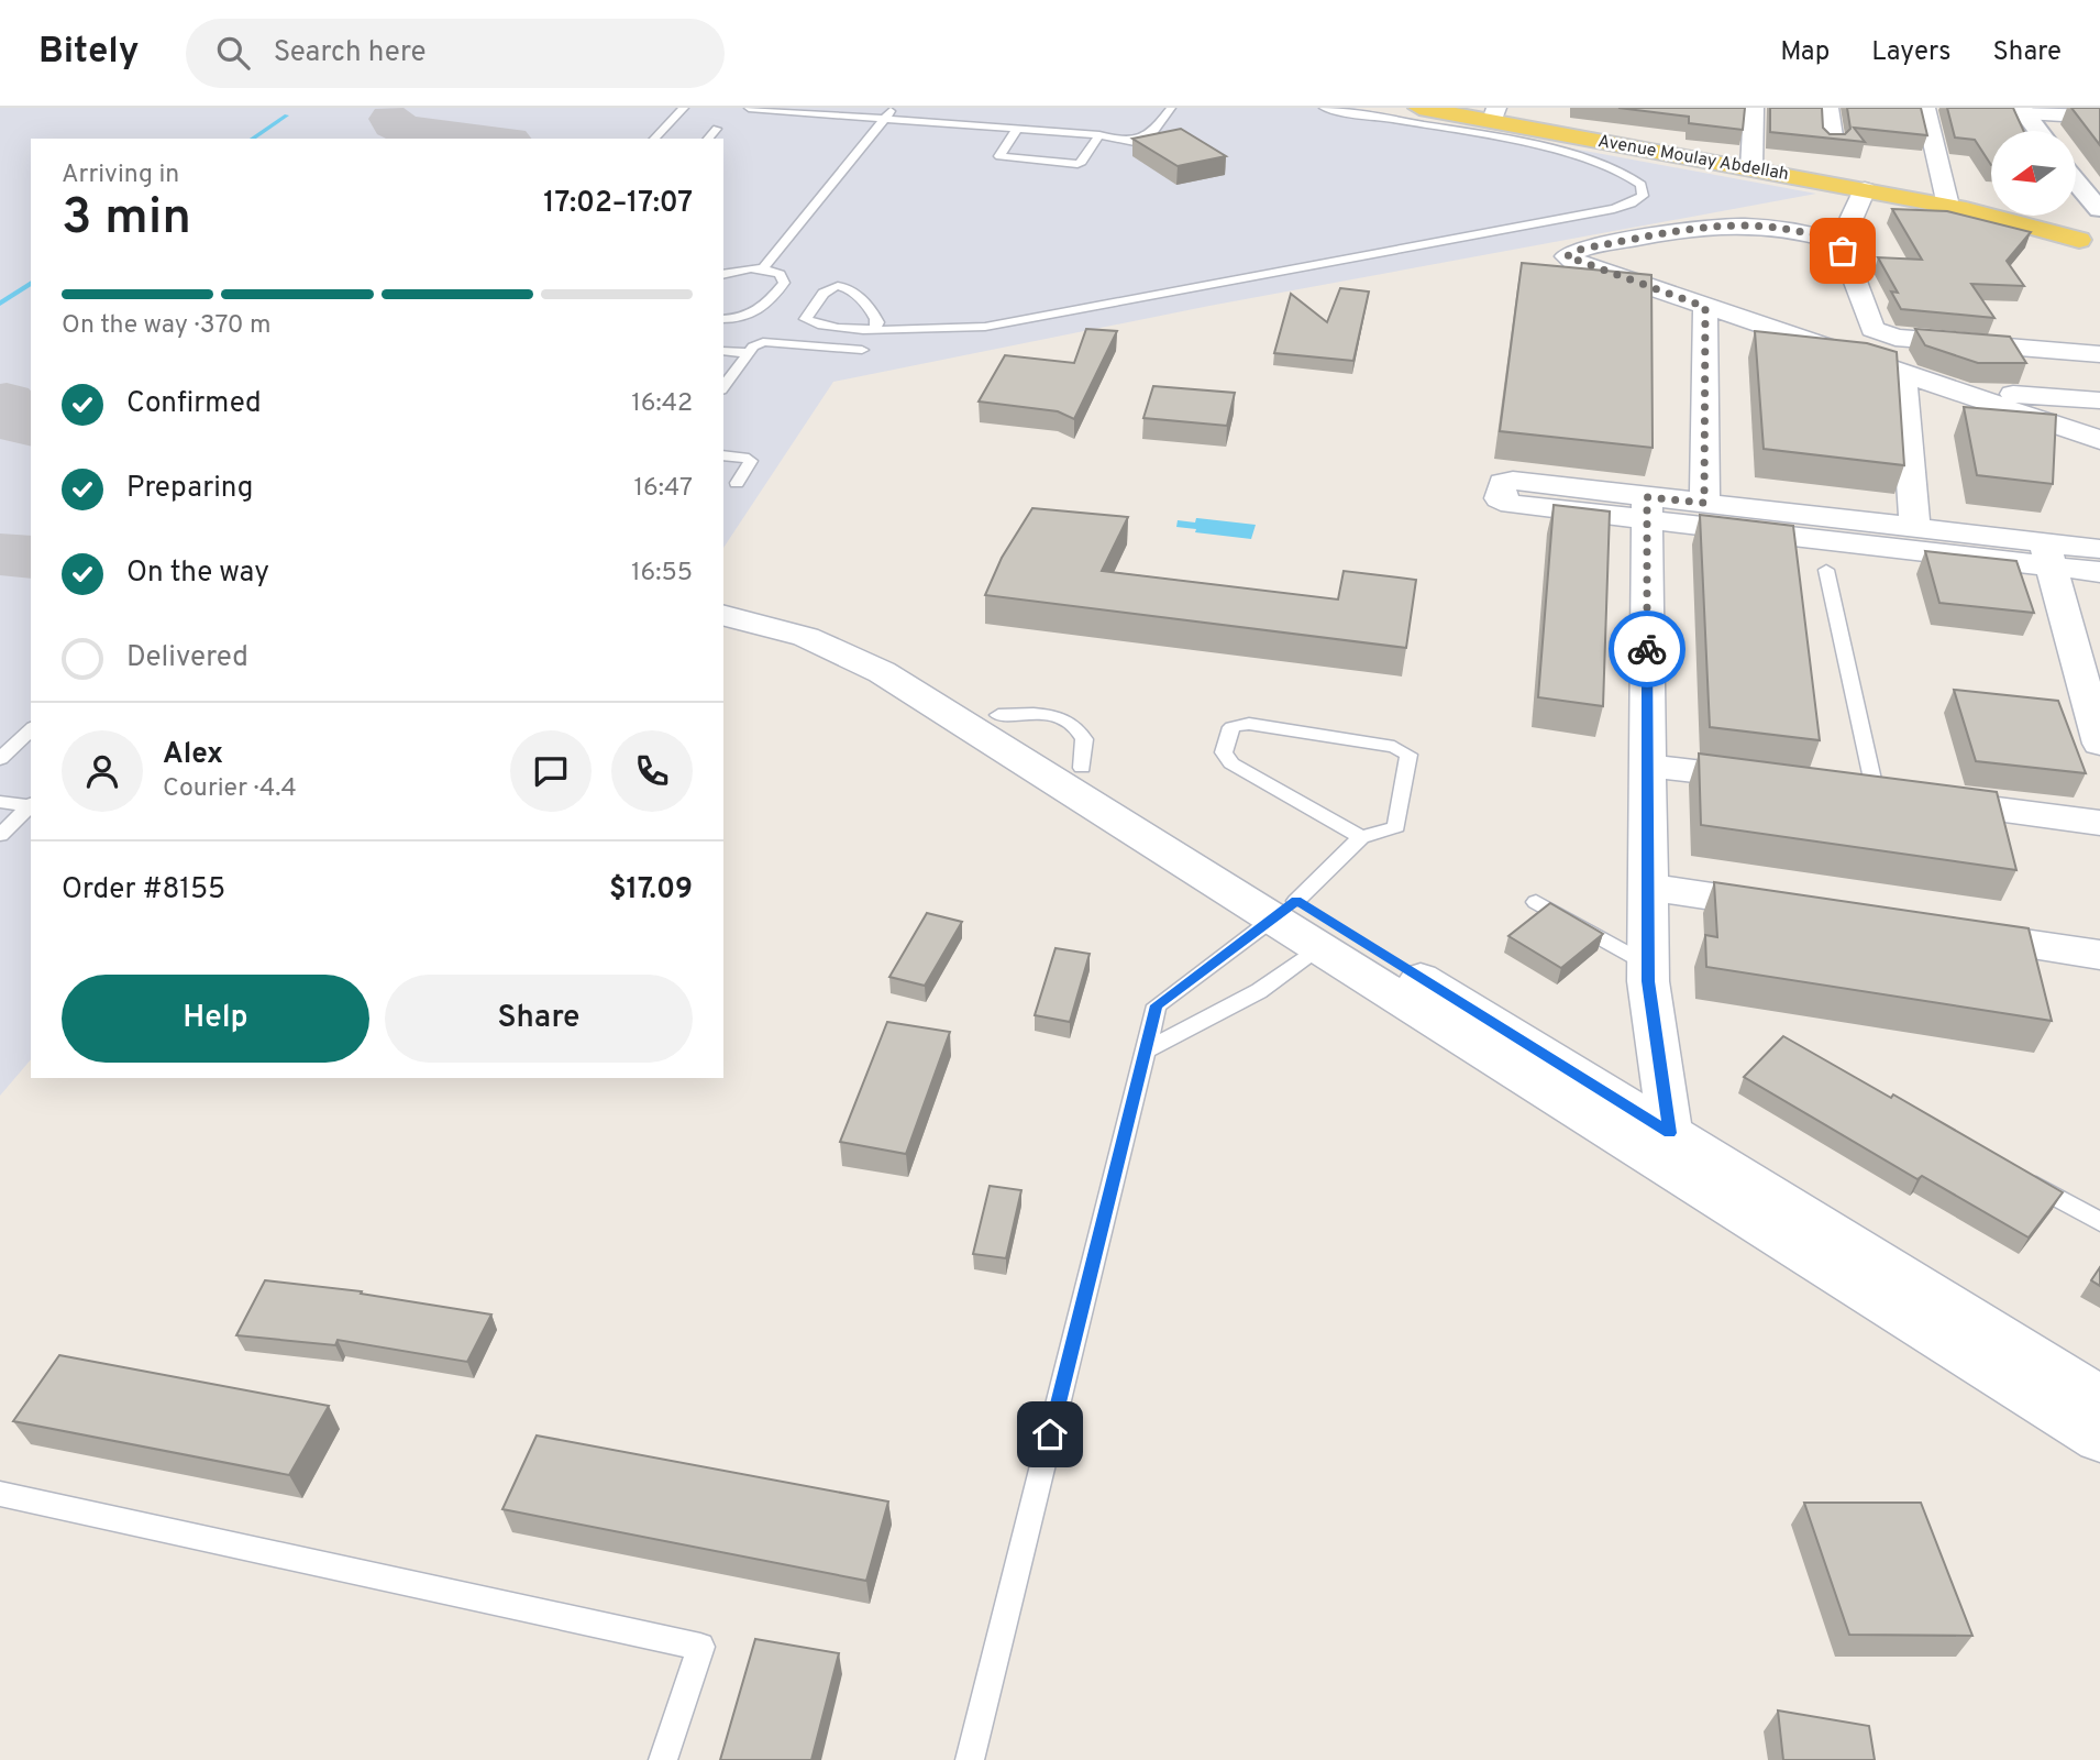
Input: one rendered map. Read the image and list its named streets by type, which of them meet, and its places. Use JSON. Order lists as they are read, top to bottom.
{
  "streets": {
    "main road": ["Avenue Moulay Abdellah"]
  },
  "north": "left",
  "page": {
    "header": "Bitely",
    "search": "Search here",
    "nav": ["Map", "Layers", "Share"],
    "heading": ["3 min", "Arriving in", "17:02–17:07"],
    "panel": [
      "Alex",
      "Courier · 4.4",
      "Order #8155",
      "$17.09"
    ],
    "bar": "On the way · 370 m",
    "list": [
      ["Confirmed", "16:42"],
      ["Preparing", "16:47"],
      ["On the way", "16:55"],
      "Delivered"
    ],
    "buttons": ["Help", "Share"]
  }
}
